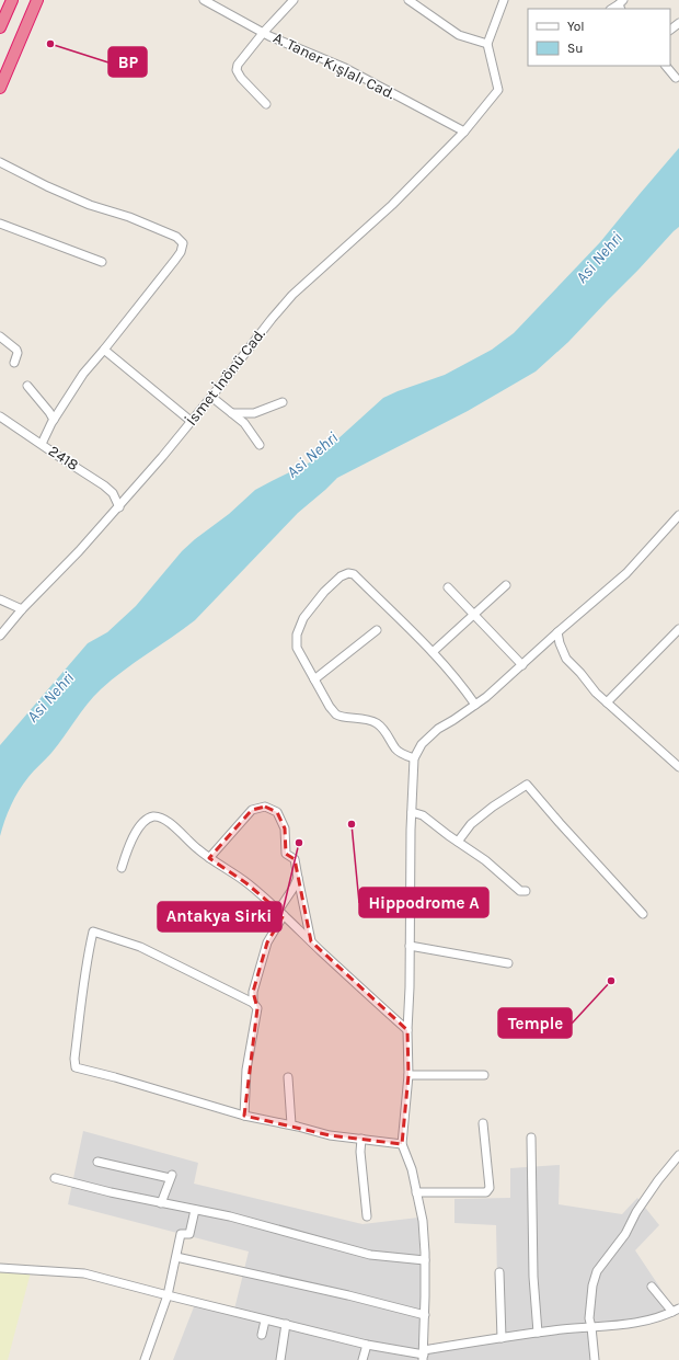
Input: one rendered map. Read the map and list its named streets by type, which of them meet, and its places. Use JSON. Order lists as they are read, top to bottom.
{
  "streets": {
    "street": ["A. Taner Kışlalı Cad.", "İsmet İnönü Cad.", "2418"]
  },
  "crossings": [
    ["A. Taner Kışlalı Cad.", "İsmet İnönü Cad."],
    ["İsmet İnönü Cad.", "2418"]
  ],
  "water": ["Asi Nehri"],
  "places": [
    "BP",
    "Hippodrome A",
    "Antakya Sirki",
    "Temple"
  ],
  "legend": ["Yol", "Su"]
}
